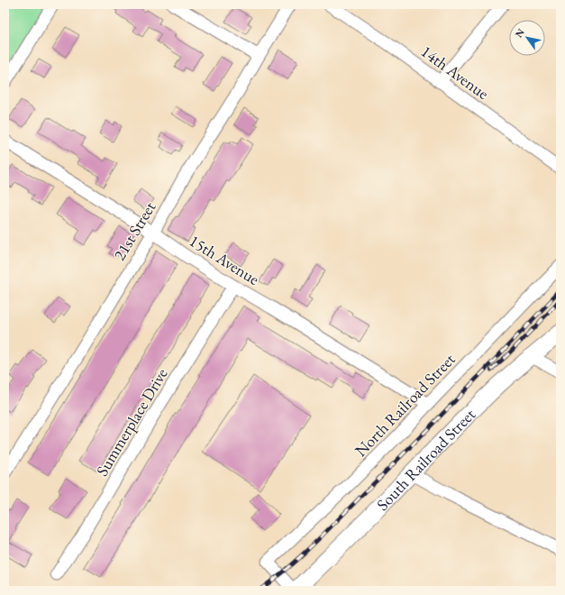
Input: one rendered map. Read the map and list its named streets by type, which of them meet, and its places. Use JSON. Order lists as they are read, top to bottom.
{
  "streets": {
    "street": [
      "14th Avenue",
      "21st Street",
      "15th Avenue",
      "North Railroad Street",
      "Summerplace Drive",
      "South Railroad Street"
    ]
  },
  "crossings": [
    ["21st Street", "15th Avenue"],
    ["15th Avenue", "North Railroad Street"],
    ["15th Avenue", "Summerplace Drive"],
    ["North Railroad Street", "South Railroad Street"]
  ],
  "north": "top left"
}
